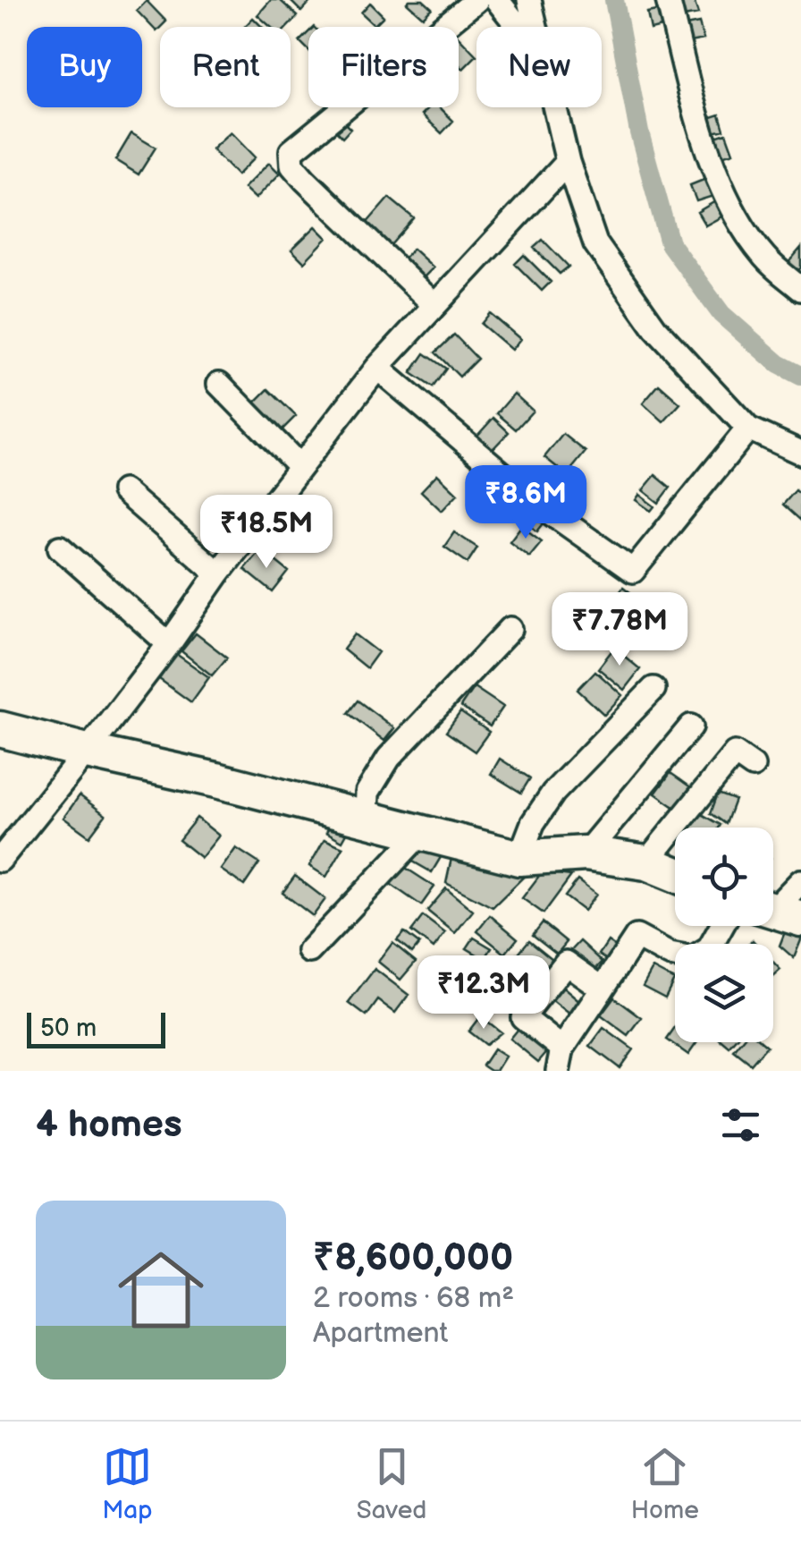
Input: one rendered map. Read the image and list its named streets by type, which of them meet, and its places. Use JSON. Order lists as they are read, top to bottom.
{
  "scale_bar": "50 m",
  "page": {
    "chip": [
      "Buy",
      "Rent",
      "Filters",
      "New"
    ],
    "price": [
      "₹8.6M",
      "₹18.5M",
      "₹7.78M",
      "₹12.3M"
    ],
    "scale": "50 m",
    "heading": "4 homes",
    "list": [
      {
        "name": "₹8,600,000",
        "note": "2 rooms · 68 m² · Apartment"
      }
    ],
    "tabs": ["Map", "Saved", "Home"]
  }
}
